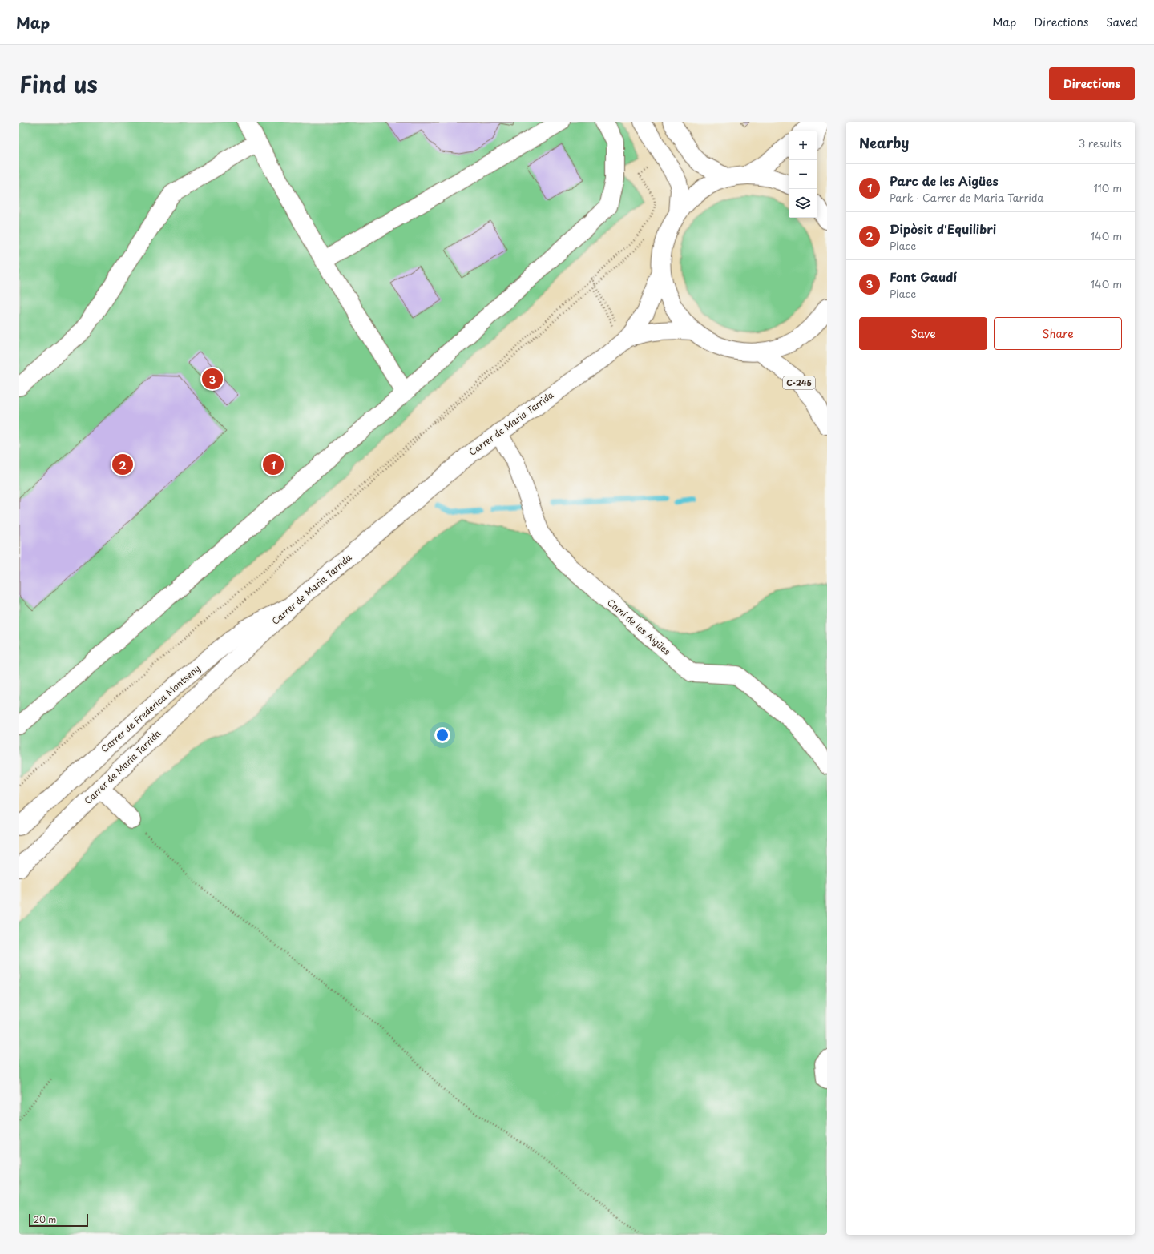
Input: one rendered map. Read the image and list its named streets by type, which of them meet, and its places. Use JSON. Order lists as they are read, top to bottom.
{
  "streets": {
    "main road": [
      "C-245",
      "Carrer de Maria Tarrida",
      "Camí de les Aigües",
      "Carrer de Frederica Montseny"
    ]
  },
  "crossings": [
    ["Carrer de Maria Tarrida", "Camí de les Aigües"],
    ["Carrer de Maria Tarrida", "Carrer de Frederica Montseny"]
  ],
  "scale_bar": "20 m",
  "page": {
    "header": "Map",
    "nav": ["Map", "Directions", "Saved"],
    "title": "Find us",
    "buttons": [
      "Directions",
      ["Save", "Share"]
    ],
    "heading": ["Nearby", "3 results"],
    "map_buttons": ["+", "−"],
    "list": [
      {
        "mark": "1",
        "name": "Parc de les Aigües",
        "note": "Park · Carrer de Maria Tarrida",
        "value": "110 m"
      },
      {
        "mark": "2",
        "name": "Dipòsit d'Equilibri",
        "note": "Place",
        "value": "140 m"
      },
      {
        "mark": "3",
        "name": "Font Gaudí",
        "note": "Place",
        "value": "140 m"
      }
    ],
    "pins": ["3", "1", "2"],
    "scale": "20 m"
  }
}
